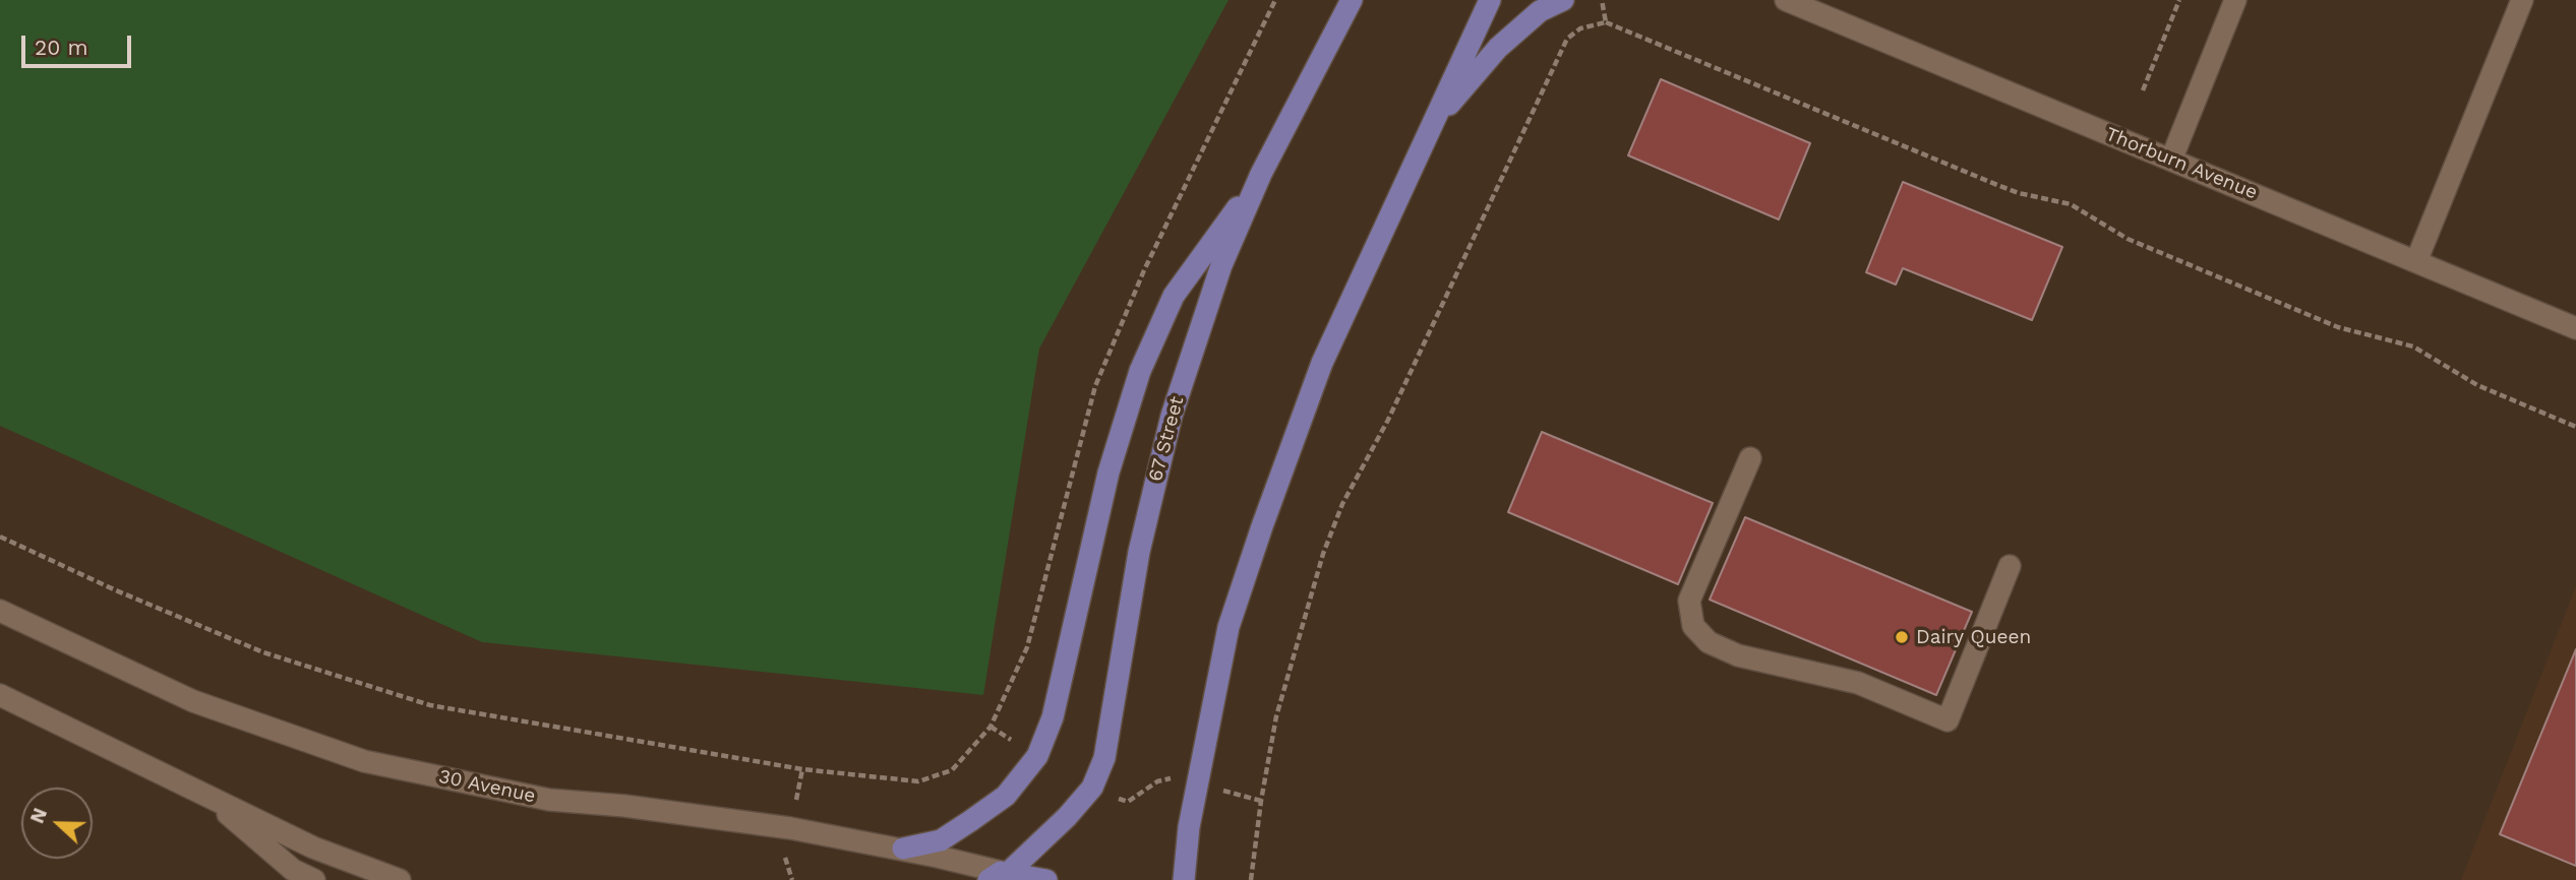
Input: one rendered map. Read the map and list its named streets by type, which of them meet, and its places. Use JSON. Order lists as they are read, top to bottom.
{
  "streets": {
    "main road": ["67 Street"],
    "street": ["Thorburn Avenue", "30 Avenue"]
  },
  "crossings": [
    ["67 Street", "30 Avenue"]
  ],
  "places": ["Dairy Queen"],
  "scale_bar": "20 m",
  "north": "left"
}
